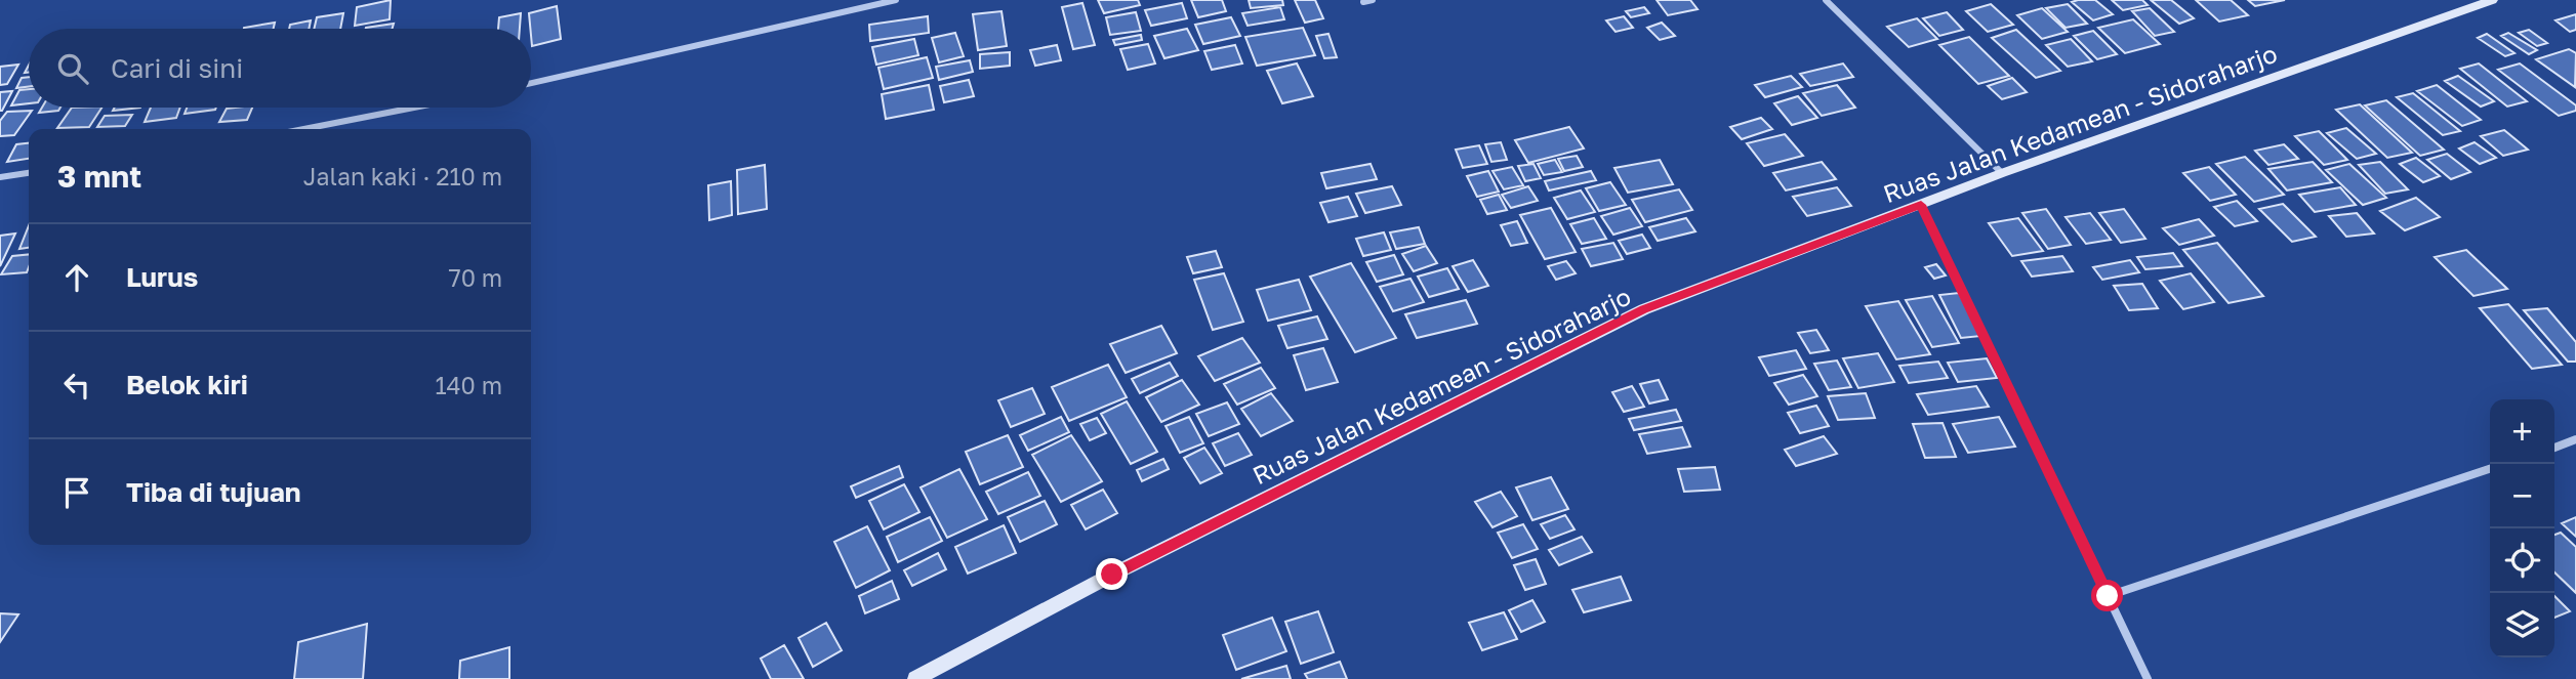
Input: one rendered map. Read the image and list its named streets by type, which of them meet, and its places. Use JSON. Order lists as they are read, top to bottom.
{
  "streets": {
    "main road": ["Ruas Jalan Kedamean - Sidoraharjo"]
  },
  "page": {
    "search": "Cari di sini",
    "heading": ["3 mnt", "Jalan kaki · 210 m"],
    "list": [
      ["Lurus", "70 m"],
      ["Belok kiri", "140 m"],
      "Tiba di tujuan"
    ],
    "map_buttons": ["+", "−"]
  }
}
